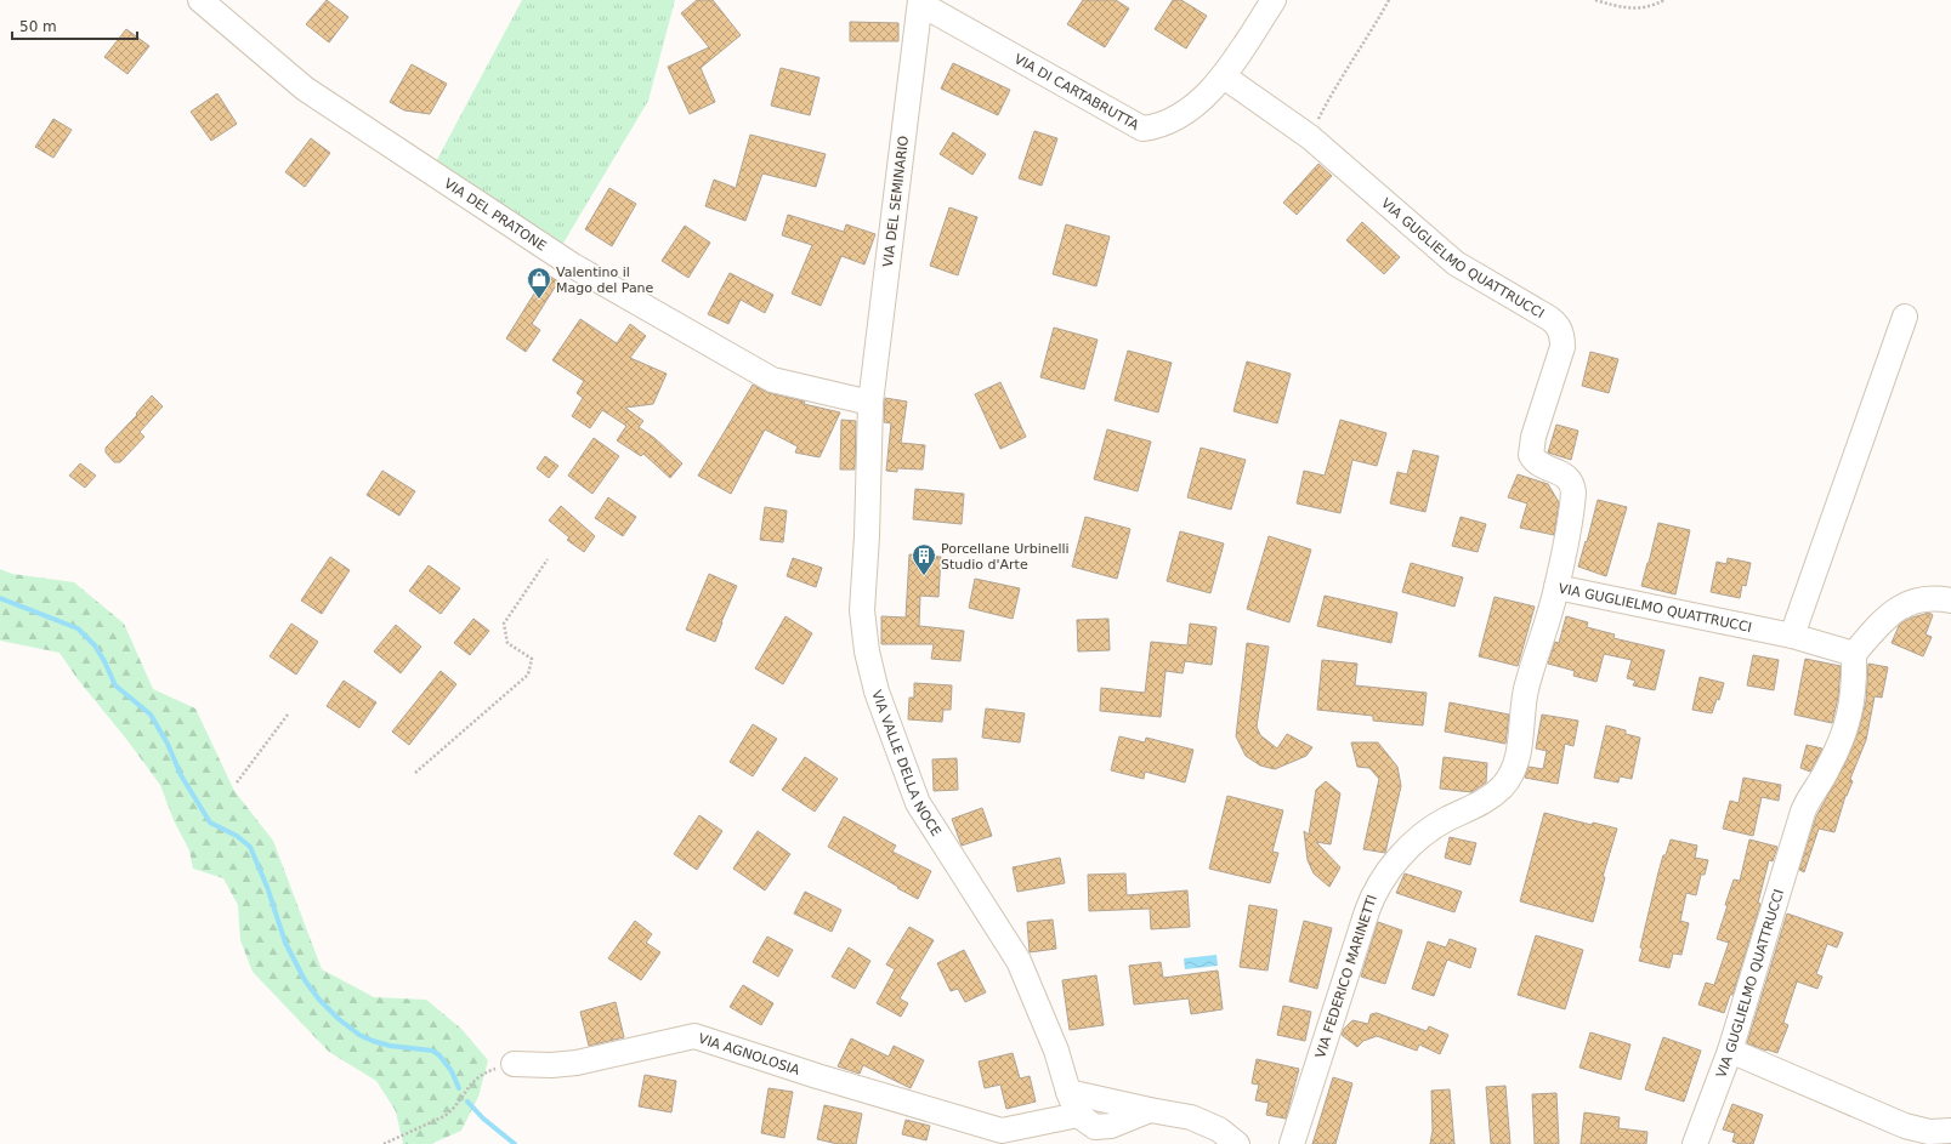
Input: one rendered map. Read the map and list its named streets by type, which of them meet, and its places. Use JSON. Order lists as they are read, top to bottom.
{
  "streets": {
    "street": [
      "VIA DI CARTABRUTTA",
      "VIA DEL SEMINARIO",
      "VIA DEL PRATONE",
      "VIA GUGLIELMO QUATTRUCCI",
      "VIA VALLE DELLA NOCE",
      "VIA FEDERICO MARINETTI",
      "VIA AGNOLOSIA"
    ]
  },
  "crossings": [
    ["VIA DI CARTABRUTTA", "VIA DEL SEMINARIO"],
    ["VIA DI CARTABRUTTA", "VIA GUGLIELMO QUATTRUCCI"],
    ["VIA DEL SEMINARIO", "VIA DEL PRATONE"],
    ["VIA DEL SEMINARIO", "VIA VALLE DELLA NOCE"],
    ["VIA DEL PRATONE", "VIA VALLE DELLA NOCE"],
    ["VIA GUGLIELMO QUATTRUCCI", "VIA FEDERICO MARINETTI"],
    ["VIA VALLE DELLA NOCE", "VIA AGNOLOSIA"]
  ],
  "places": {
    "shop": ["Valentino il Mago del Pane"],
    "building": ["Porcellane Urbinelli Studio d'Arte"]
  },
  "scale_bar": "50 m"
}
